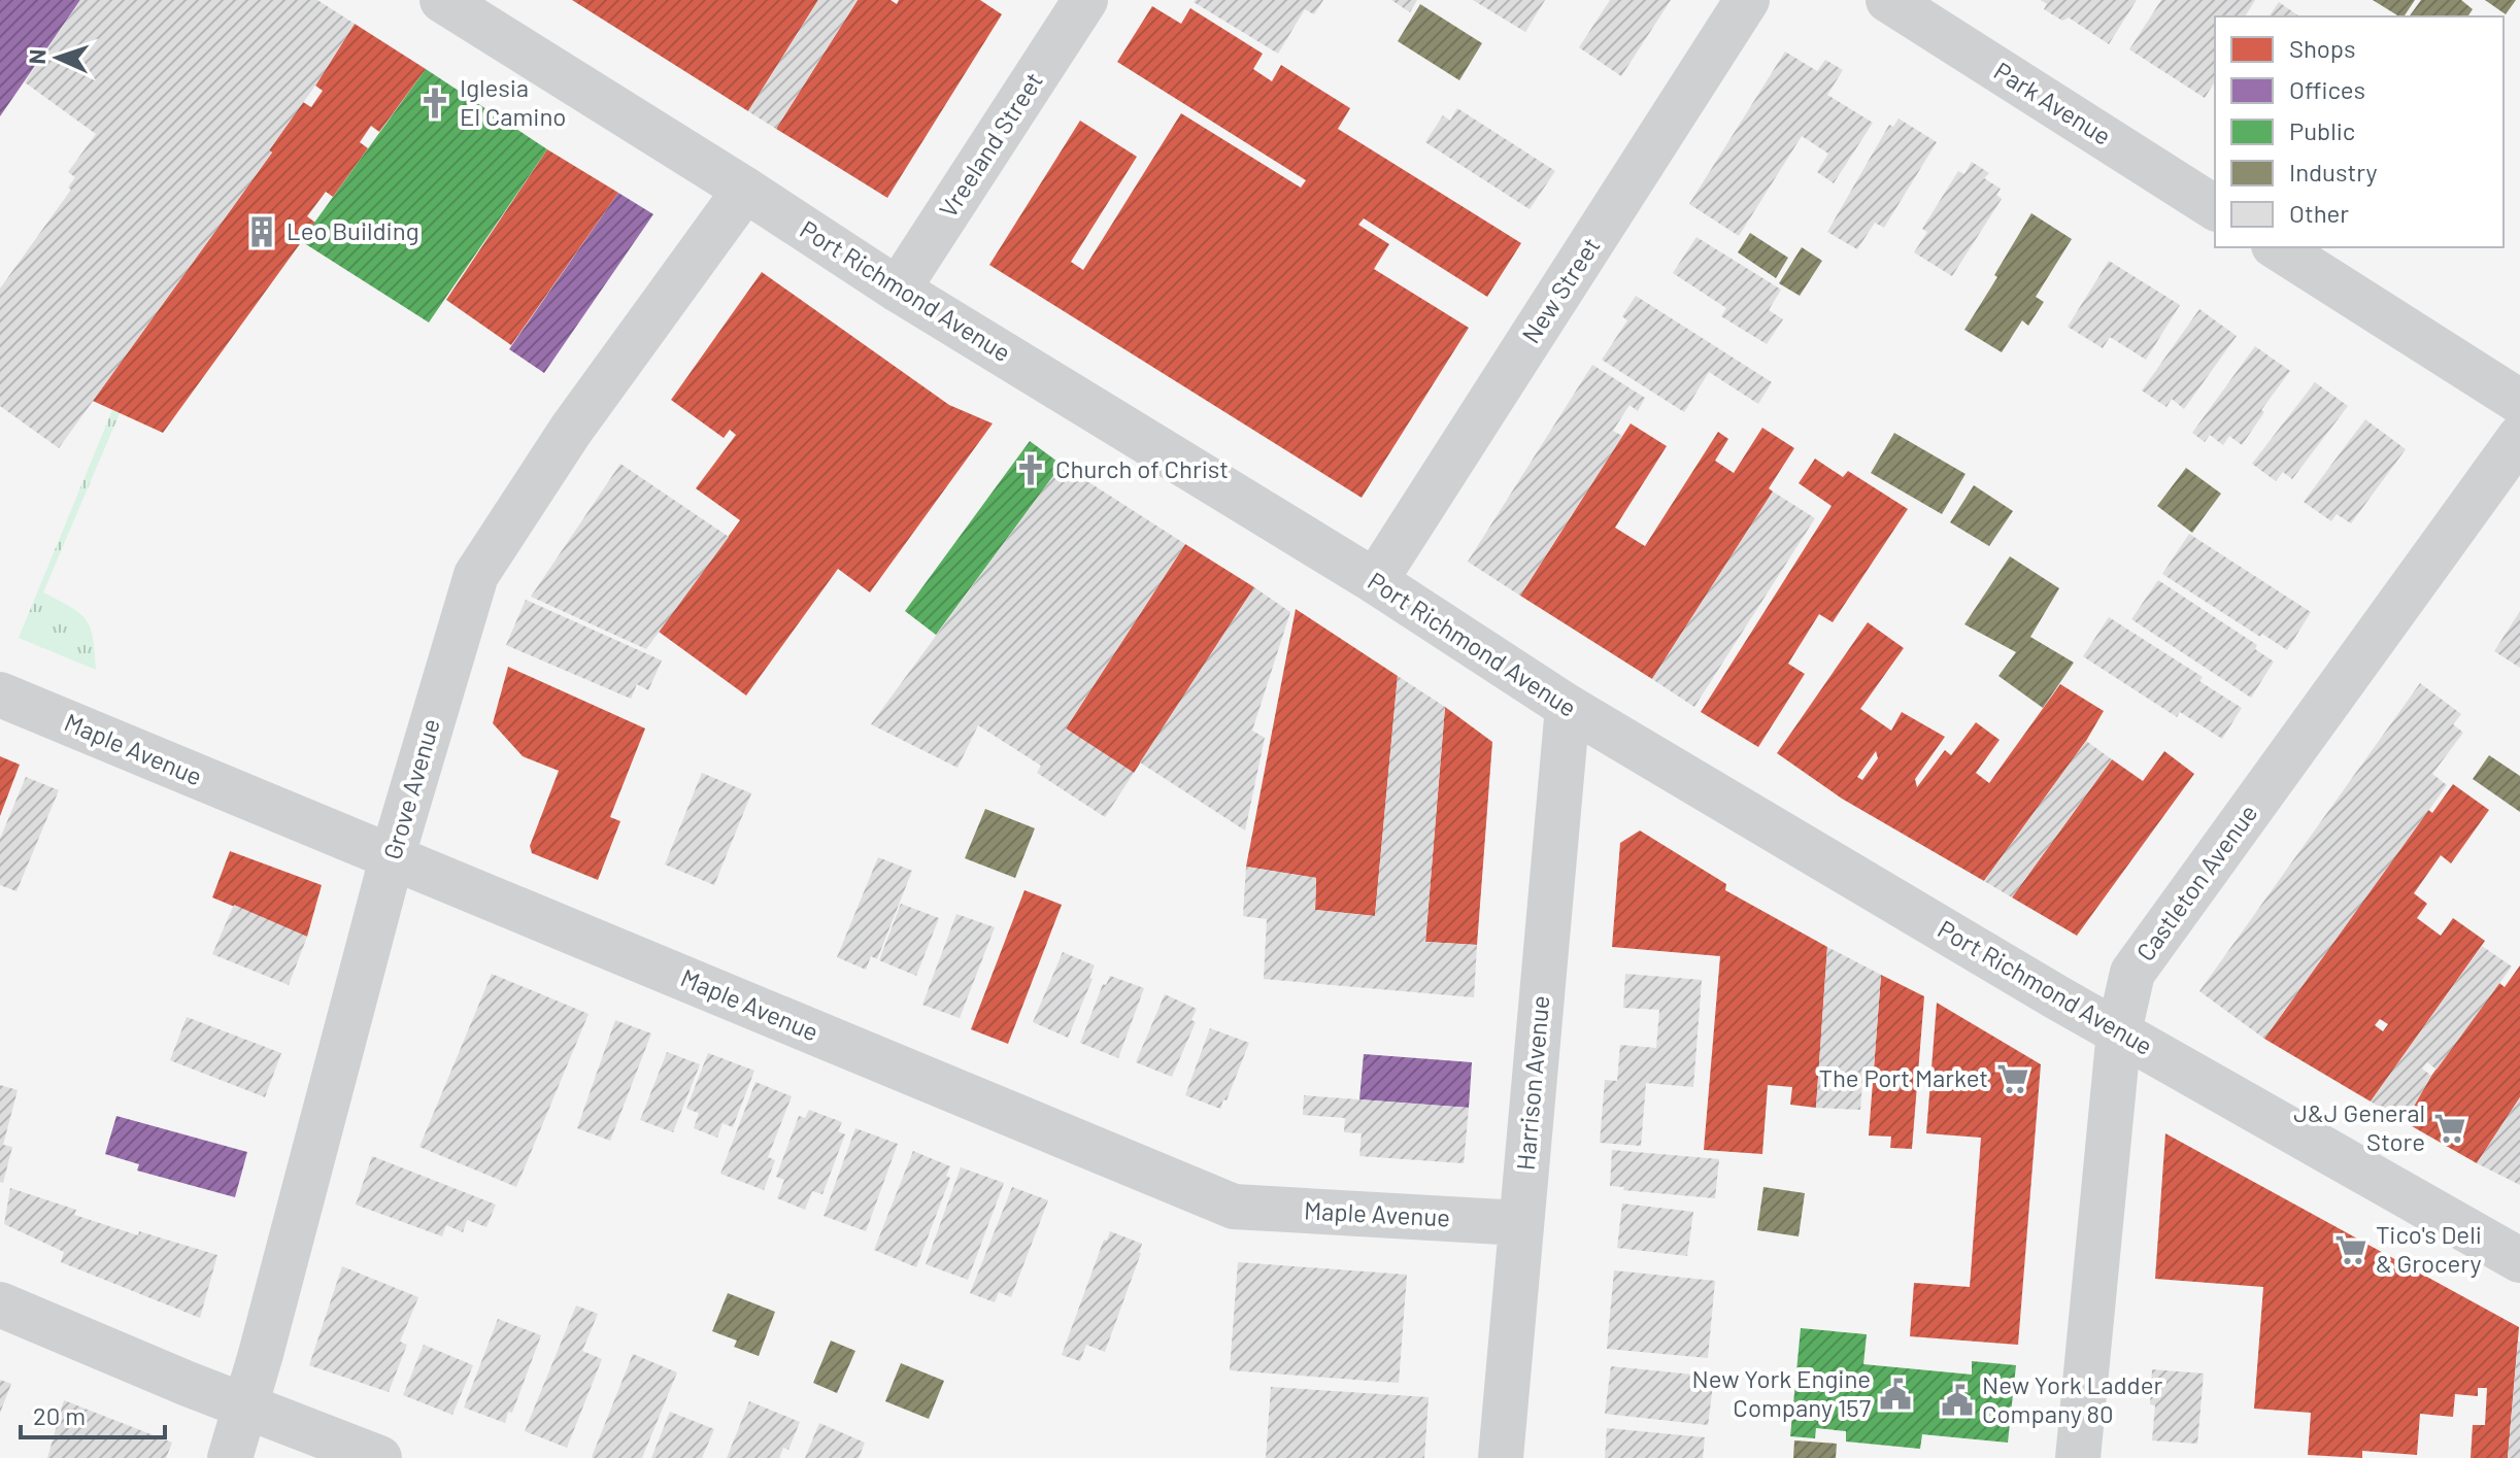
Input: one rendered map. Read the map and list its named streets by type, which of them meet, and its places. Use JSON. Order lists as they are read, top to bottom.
{
  "streets": {
    "street": [
      "Park Avenue",
      "Vreeland Street",
      "New Street",
      "Port Richmond Avenue",
      "Maple Avenue",
      "Grove Avenue",
      "Castleton Avenue",
      "Harrison Avenue"
    ]
  },
  "crossings": [
    ["Vreeland Street", "Port Richmond Avenue"],
    ["New Street", "Port Richmond Avenue"],
    ["Port Richmond Avenue", "Grove Avenue"],
    ["Port Richmond Avenue", "Castleton Avenue"],
    ["Port Richmond Avenue", "Harrison Avenue"],
    ["Maple Avenue", "Grove Avenue"],
    ["Maple Avenue", "Harrison Avenue"]
  ],
  "places": {
    "church": ["Iglesia El Camino", "Church of Christ"],
    "building": ["Leo Building"],
    "supermarket": ["The Port Market", "J&J General Store", "Tico's Deli & Grocery"],
    "public building": ["New York Engine Company 157", "New York Ladder Company 80"]
  },
  "legend": [
    "Shops",
    "Offices",
    "Public",
    "Industry",
    "Other"
  ],
  "scale_bar": "20 m",
  "north": "left"
}
